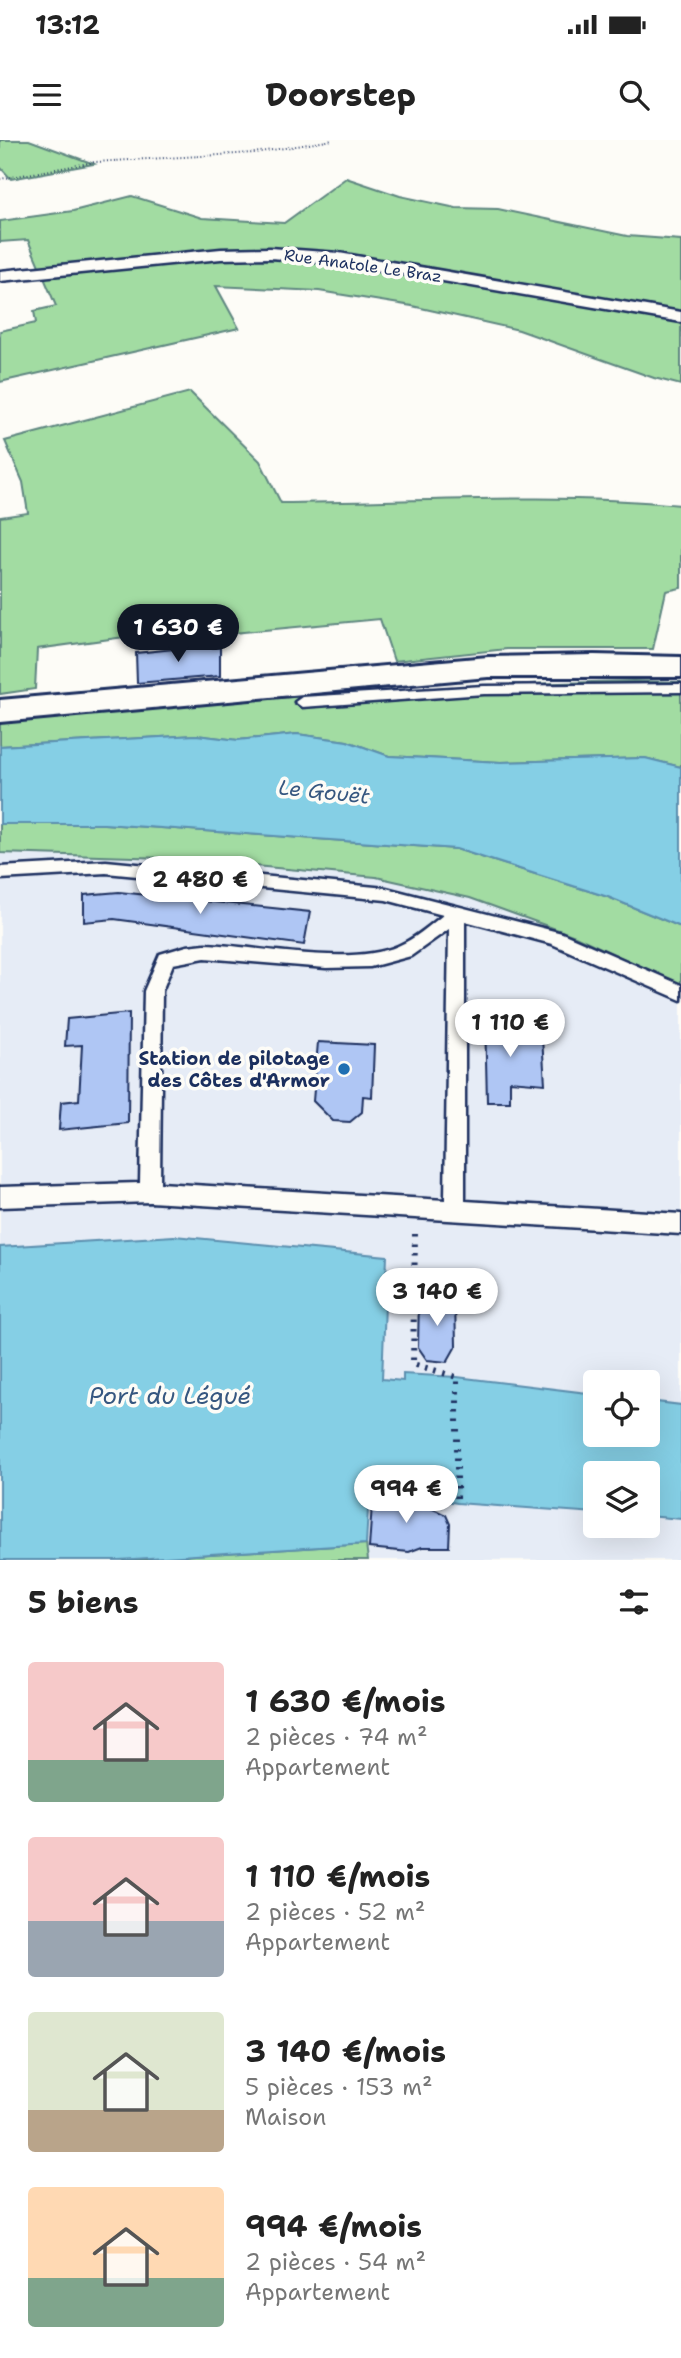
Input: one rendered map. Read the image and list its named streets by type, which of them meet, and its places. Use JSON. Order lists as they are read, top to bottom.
{
  "streets": {
    "street": ["Rue Anatole Le Braz"]
  },
  "water": ["Le Gouët", "Port du Légué"],
  "places": ["Station de pilotage des Côtes d'Armor"],
  "page": {
    "status": "13:12",
    "header": "Doorstep",
    "price": [
      "1 630 €",
      "2 480 €",
      "1 110 €",
      "3 140 €",
      "994 €"
    ],
    "heading": "5 biens",
    "list": [
      {
        "name": "1 630 €/mois",
        "note": "2 pièces · 74 m² · Appartement"
      },
      {
        "name": "1 110 €/mois",
        "note": "2 pièces · 52 m² · Appartement"
      },
      {
        "name": "3 140 €/mois",
        "note": "5 pièces · 153 m² · Maison"
      },
      {
        "name": "994 €/mois",
        "note": "2 pièces · 54 m² · Appartement"
      }
    ]
  }
}
